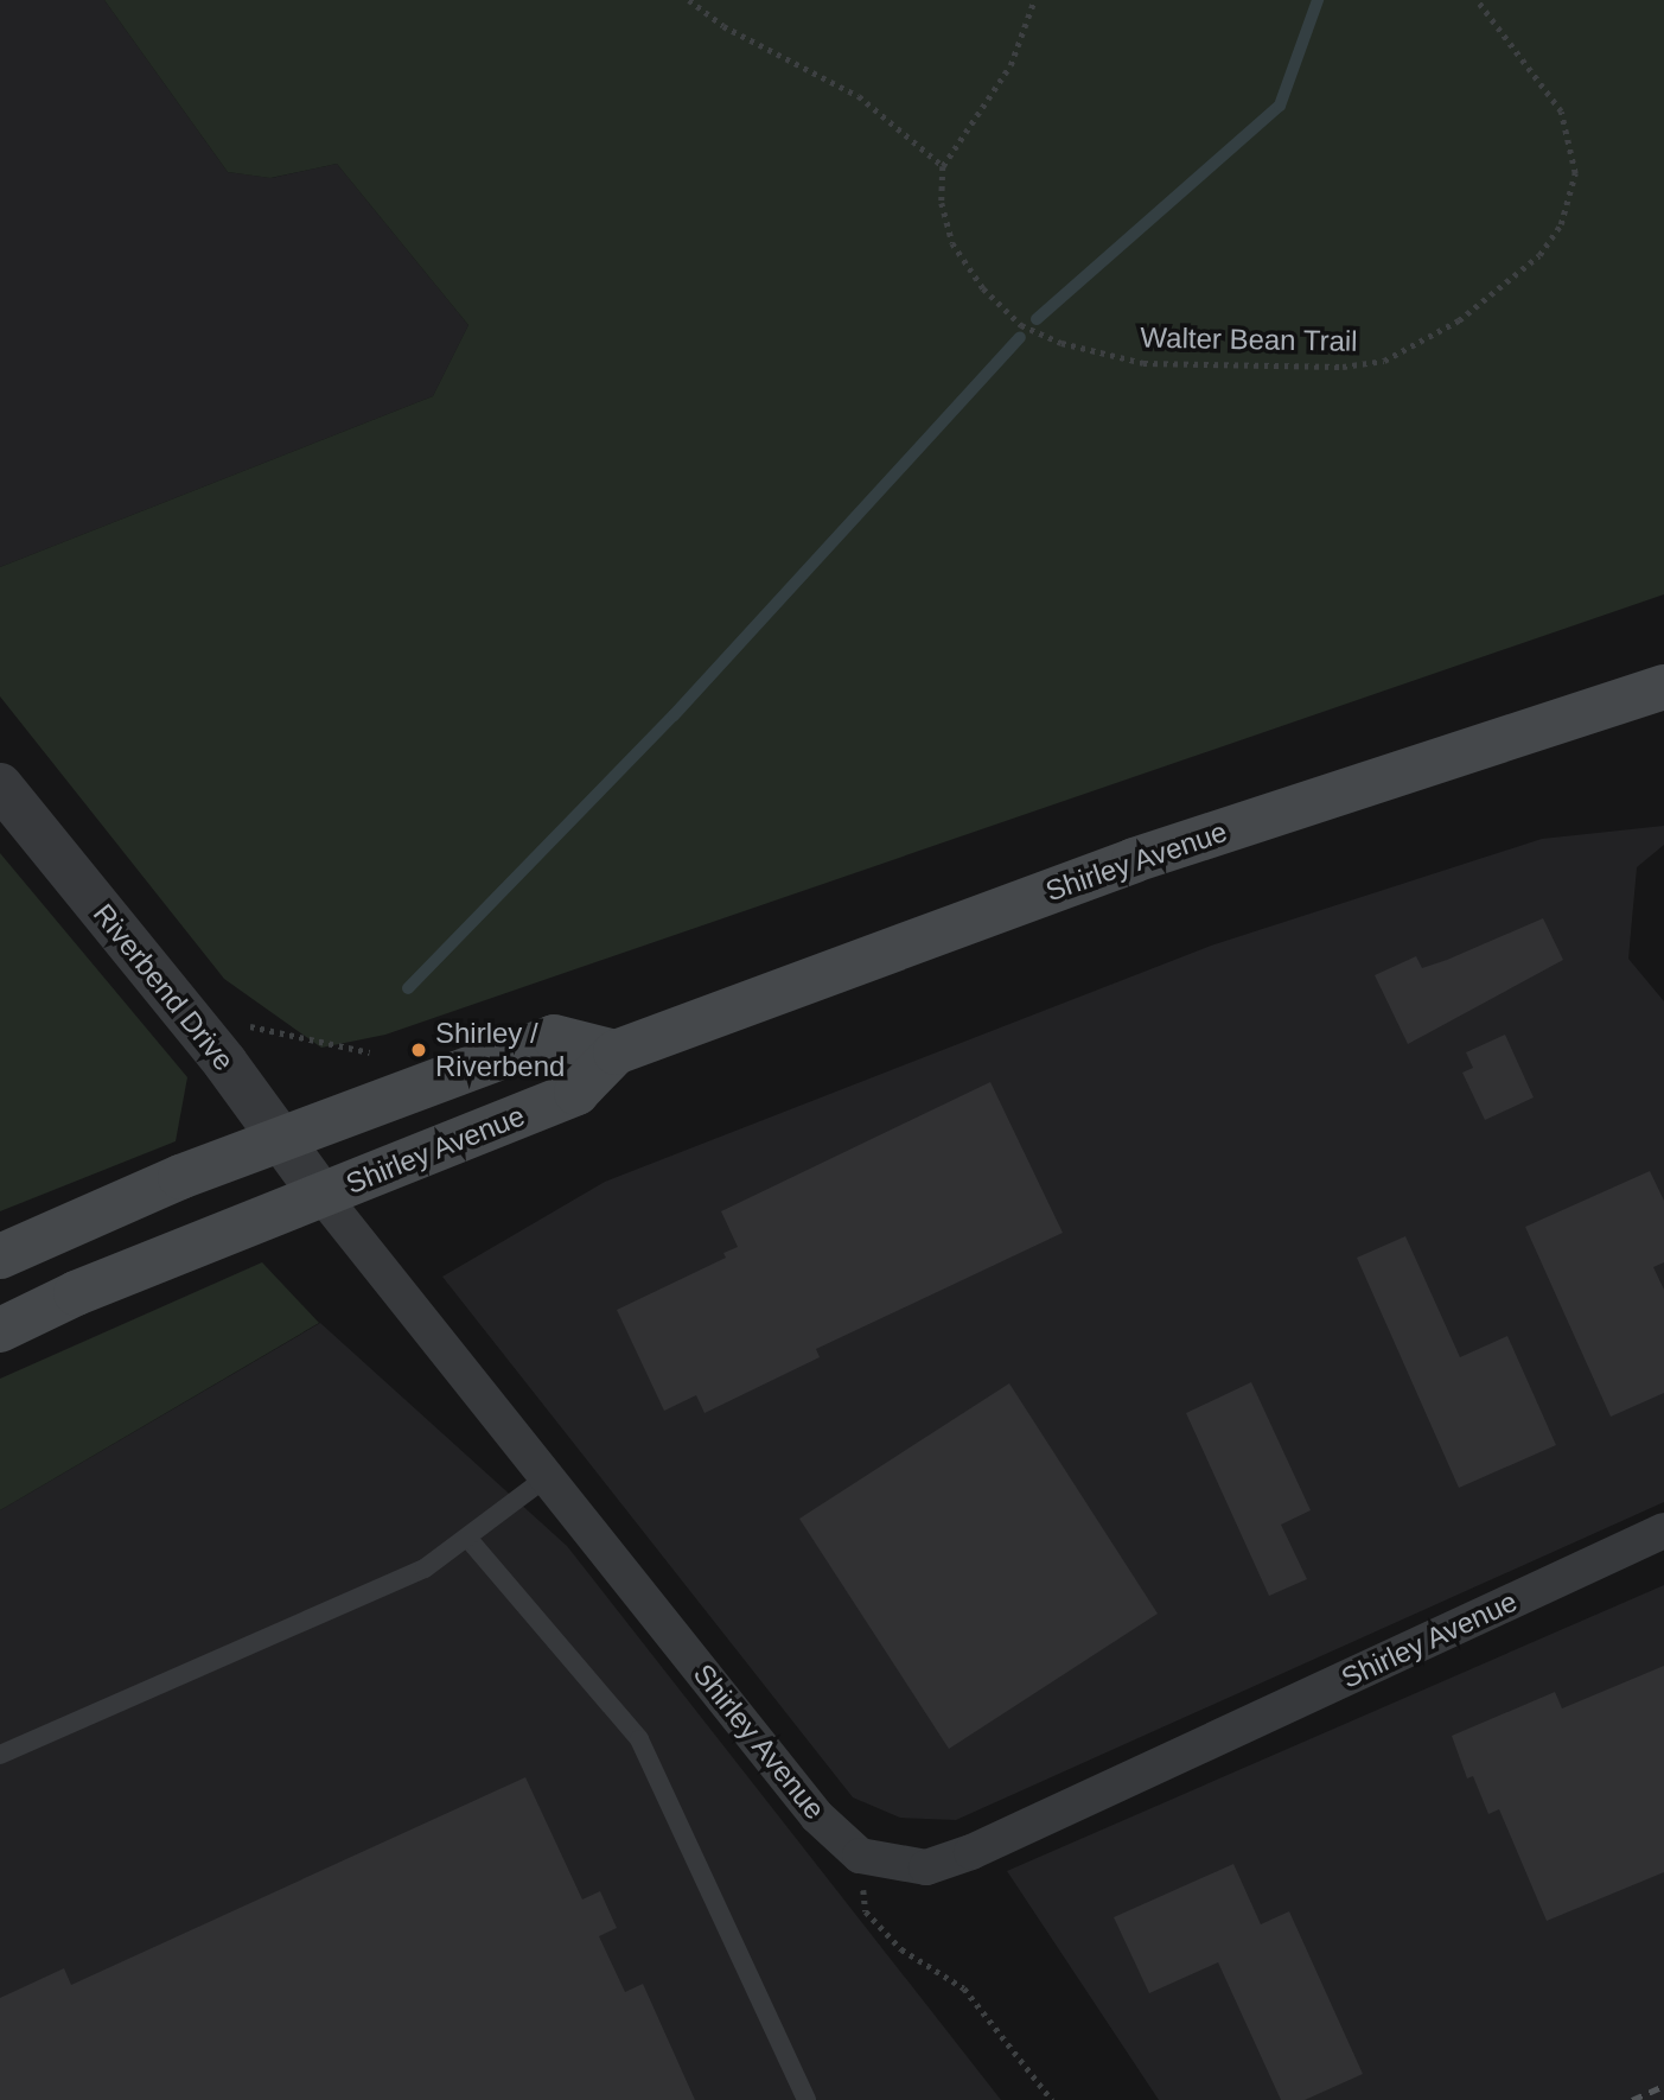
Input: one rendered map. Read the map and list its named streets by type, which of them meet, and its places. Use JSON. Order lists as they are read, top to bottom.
{
  "streets": {
    "main road": ["Shirley Avenue"],
    "street": ["Riverbend Drive"],
    "path": ["Walter Bean Trail"]
  },
  "crossings": [
    ["Shirley Avenue", "Riverbend Drive"]
  ],
  "places": ["Shirley / Riverbend"]
}
